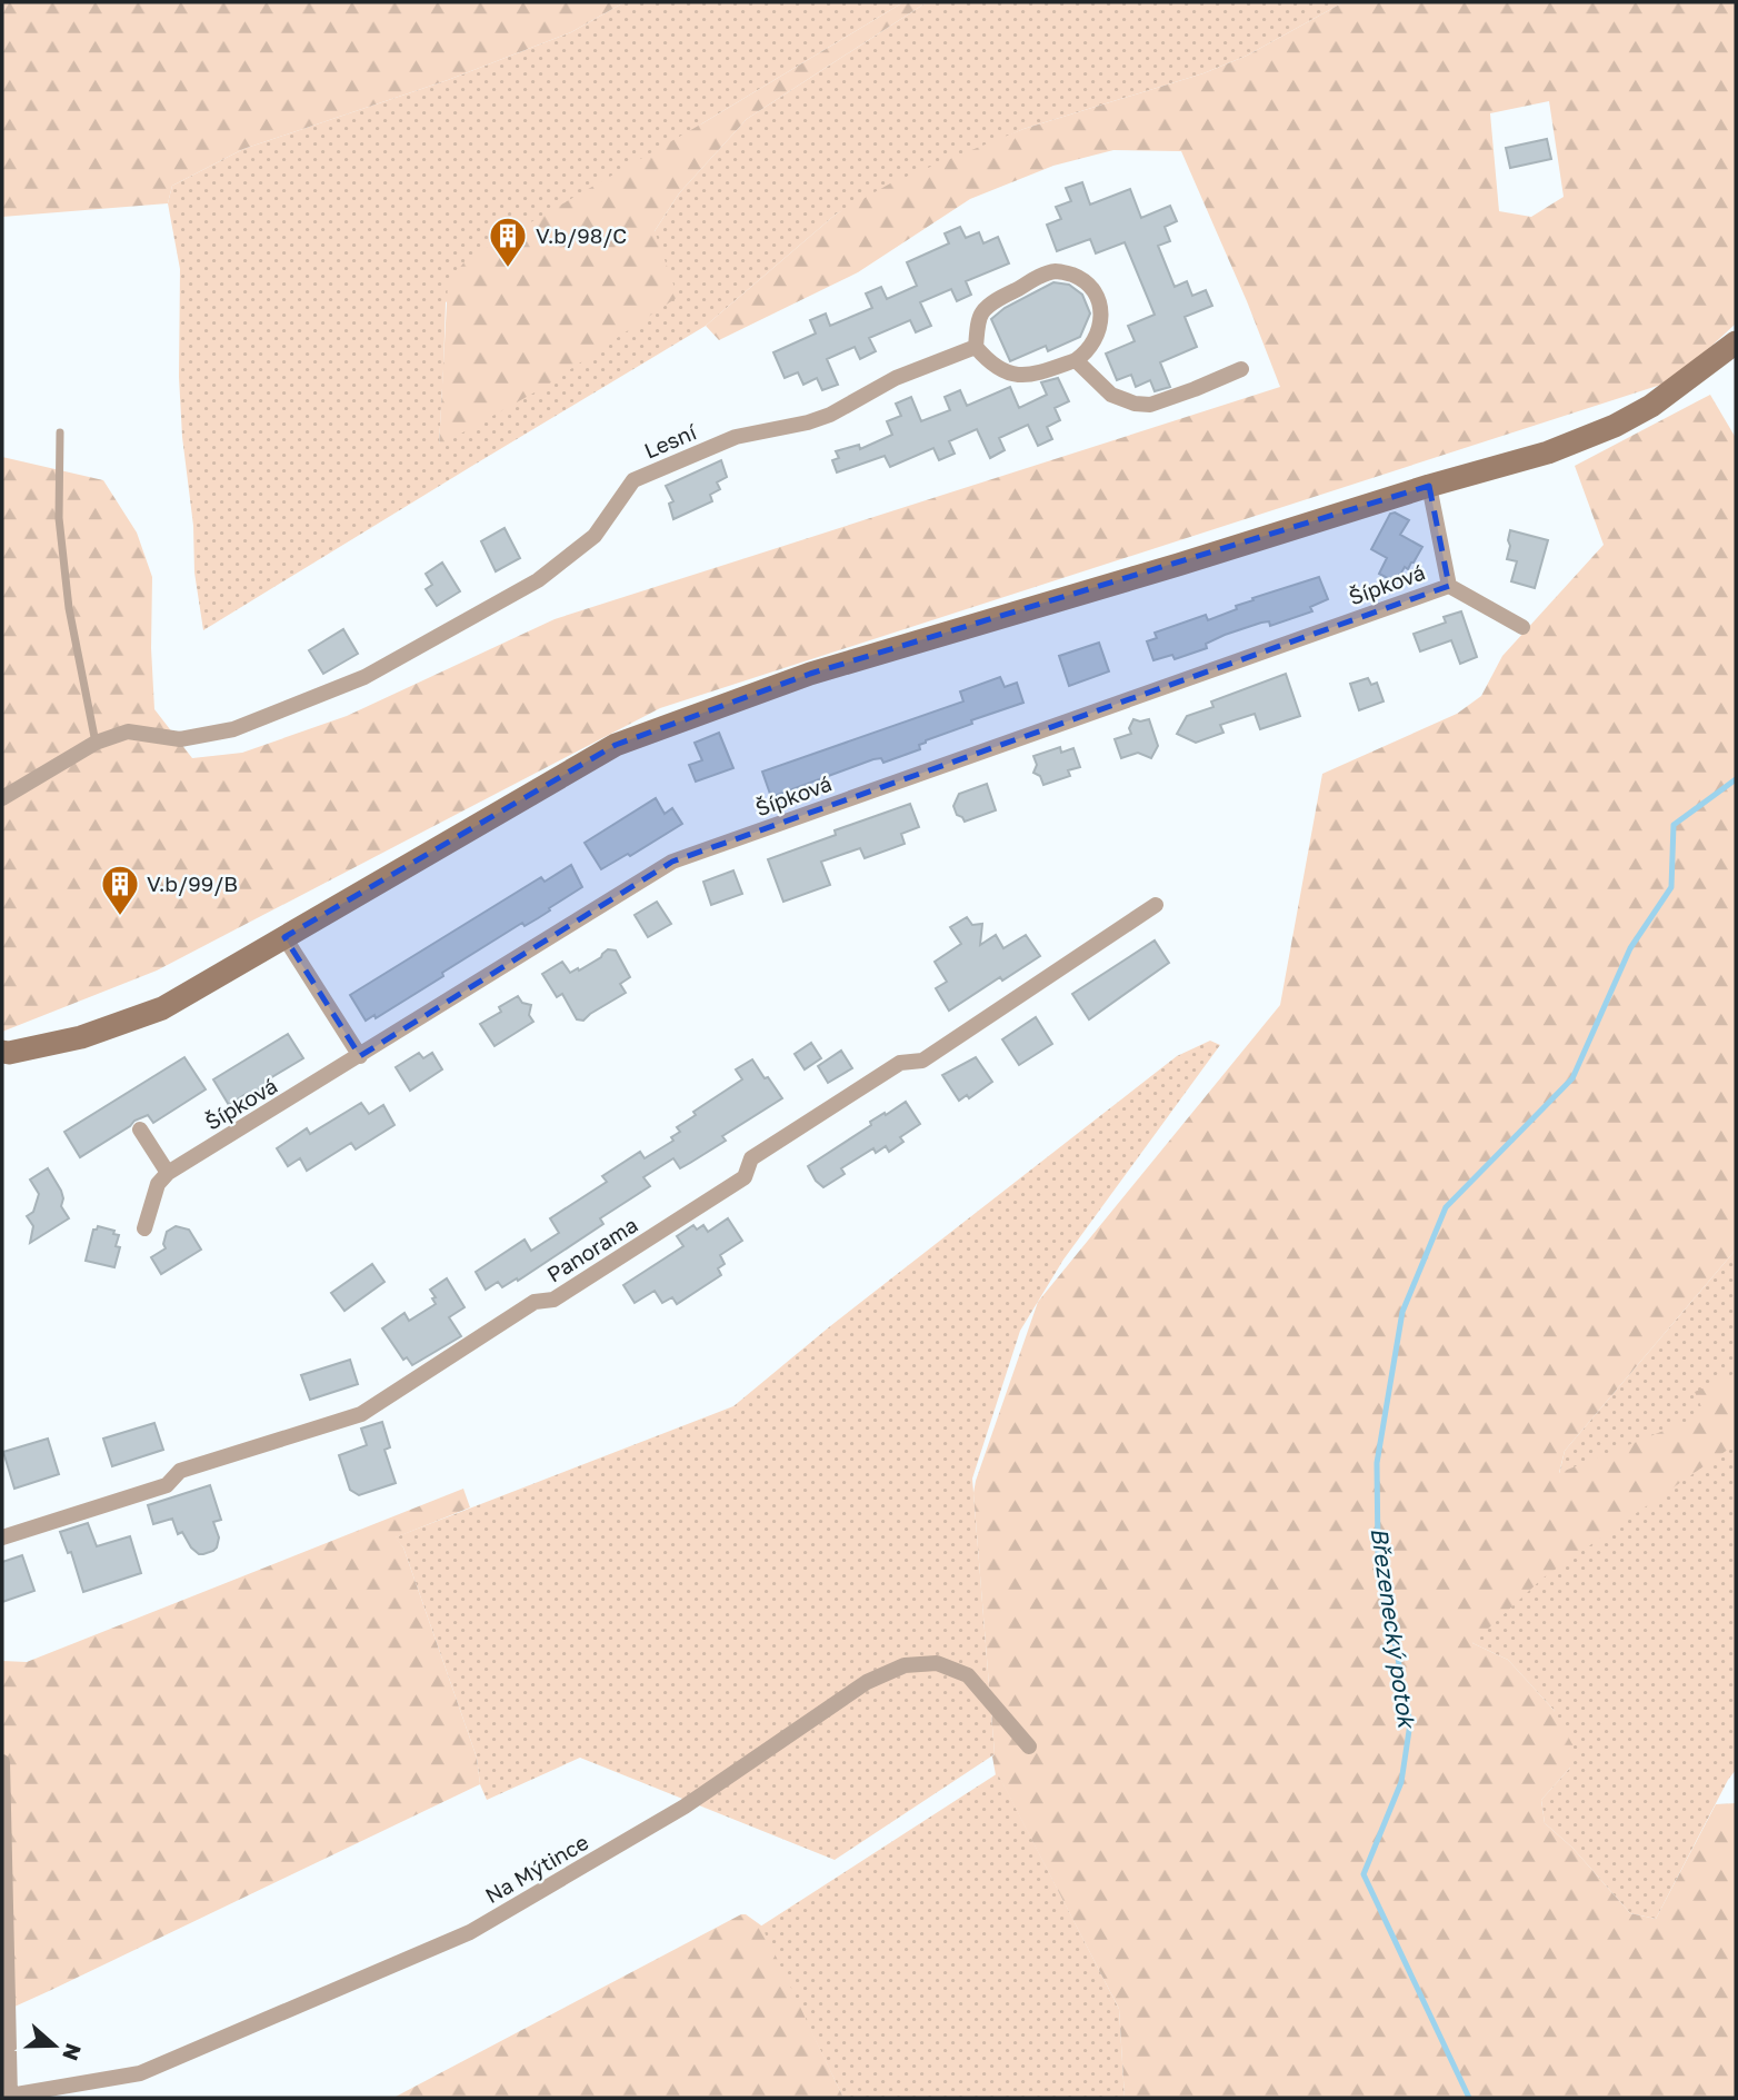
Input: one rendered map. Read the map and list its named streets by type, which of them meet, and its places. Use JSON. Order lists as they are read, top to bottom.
{
  "streets": {
    "street": [
      "Lesní",
      "Šípková",
      "Panorama",
      "Na Mýtince"
    ]
  },
  "water": ["Březenecký potok"],
  "places": {
    "building": ["V.b/98/C", "V.b/99/B"]
  },
  "north": "right"
}
